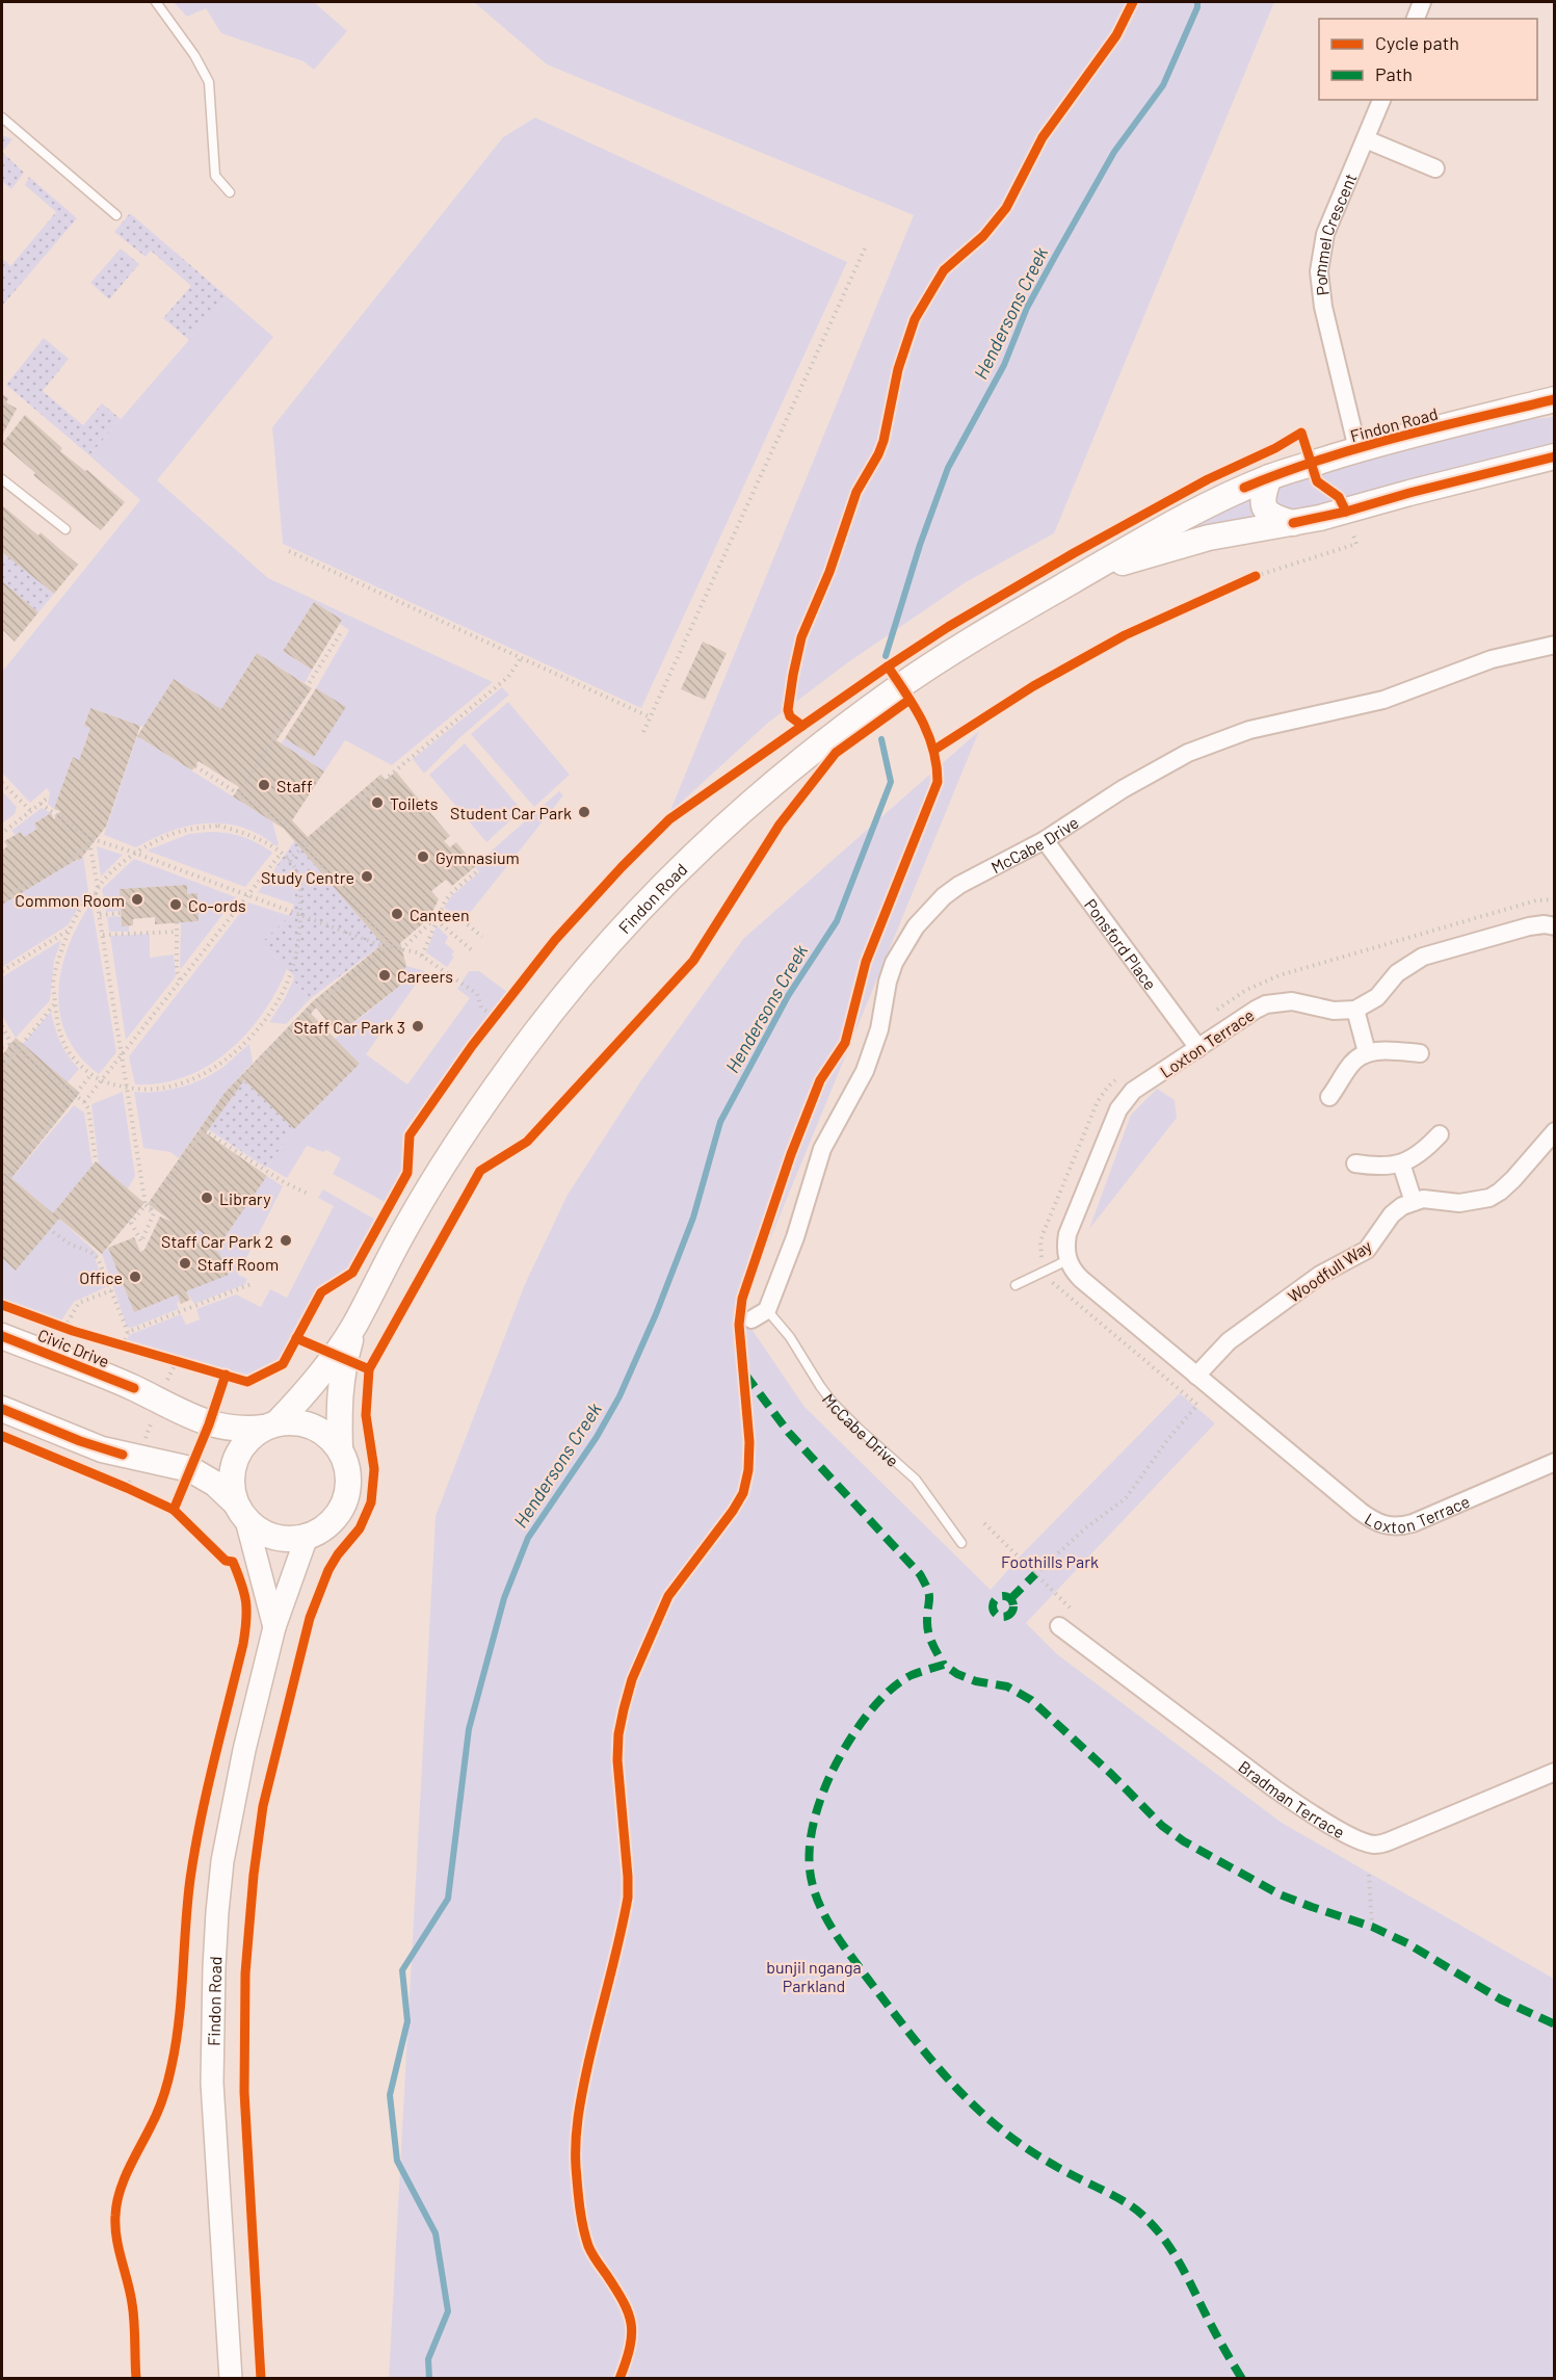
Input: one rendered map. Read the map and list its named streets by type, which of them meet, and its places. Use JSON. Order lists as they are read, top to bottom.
{
  "streets": {
    "main road": ["Findon Road", "Civic Drive"],
    "street": [
      "Pommel Crescent",
      "McCabe Drive",
      "Ponsford Place",
      "Loxton Terrace",
      "Woodfull Way",
      "Bradman Terrace"
    ]
  },
  "crossings": [
    ["Pommel Crescent", "Findon Road"],
    ["Findon Road", "Civic Drive"],
    ["McCabe Drive", "Ponsford Place"],
    ["Ponsford Place", "Loxton Terrace"],
    ["Loxton Terrace", "Woodfull Way"]
  ],
  "water": ["Hendersons Creek"],
  "parks": ["Foothills Park", "bunjil nganga Parkland"],
  "places": [
    "Staff",
    "Toilets",
    "Student Car Park",
    "Gymnasium",
    "Study Centre",
    "Common Room",
    "Co-ords",
    "Canteen",
    "Careers",
    "Staff Car Park 3",
    "Library",
    "Staff Car Park 2",
    "Staff Room",
    "Office"
  ],
  "legend": ["Cycle path", "Path"]
}
